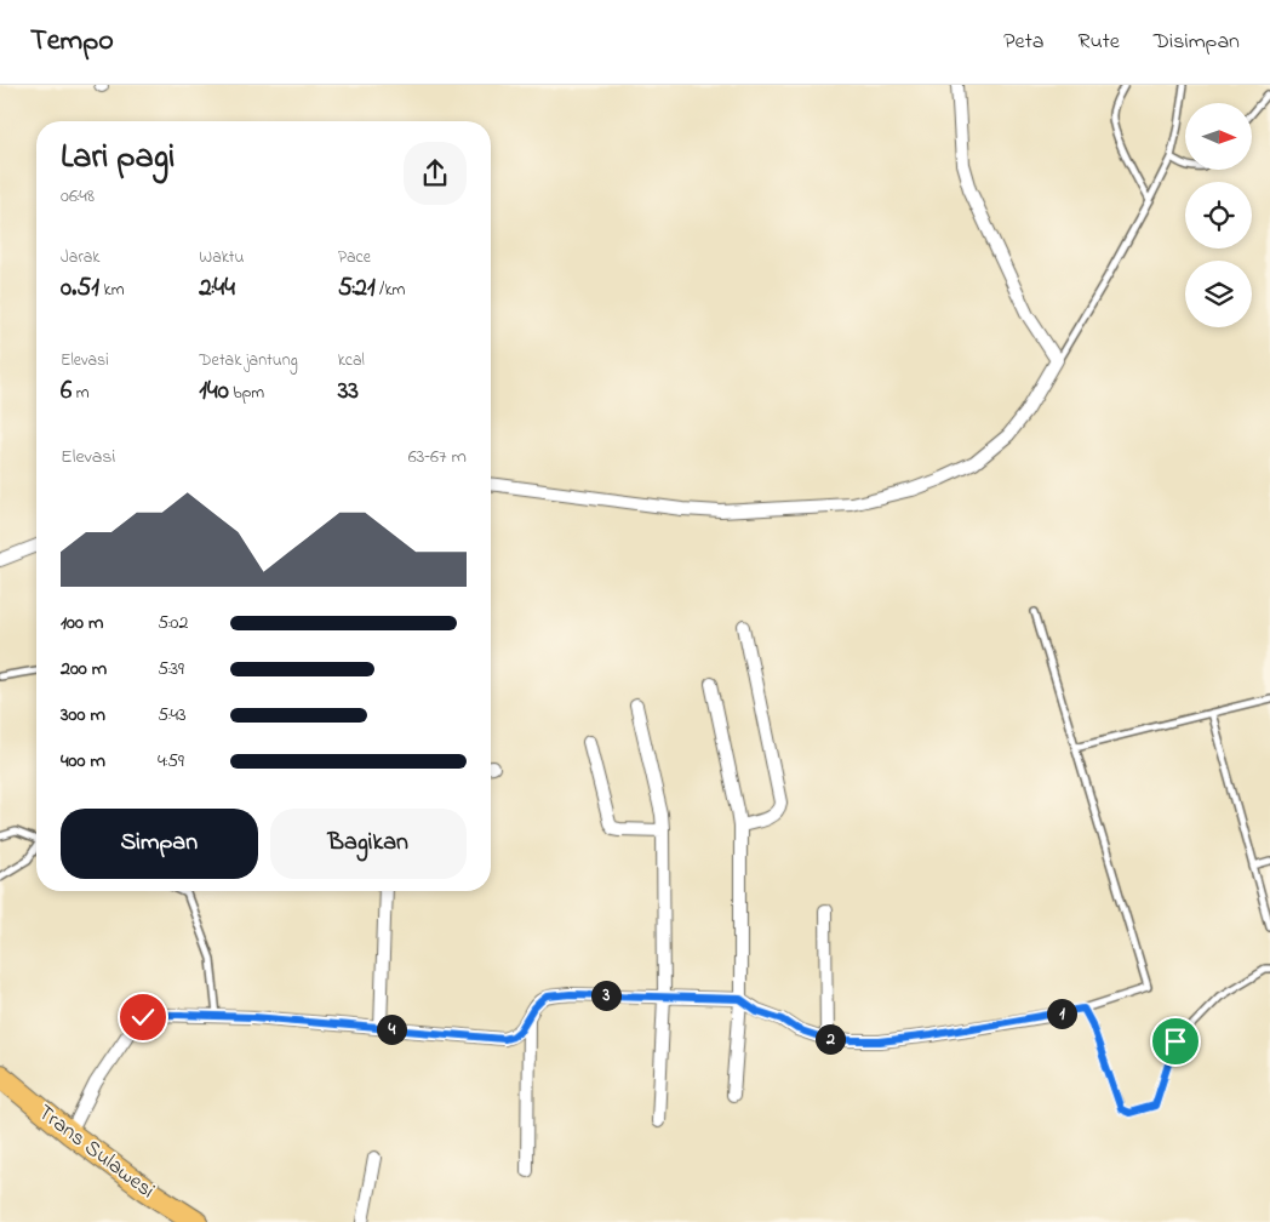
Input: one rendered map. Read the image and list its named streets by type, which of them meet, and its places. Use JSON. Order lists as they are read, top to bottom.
{
  "streets": {
    "highway": ["Trans Sulawesi"]
  },
  "north": "right",
  "page": {
    "header": "Tempo",
    "nav": ["Peta", "Rute", "Disimpan"],
    "heading": ["Lari pagi", "06:48"],
    "stats": [
      ["Jarak", "0.51 km"],
      ["Waktu", "2:44"],
      ["Pace", "5:21 /km"],
      ["Elevasi", "6 m"],
      ["Detak jantung", "140 bpm"],
      ["kcal", "33"]
    ],
    "chart": ["Elevasi", "63–67 m"],
    "list": [
      {
        "name": "100 m",
        "note": "5:02"
      },
      {
        "name": "200 m",
        "note": "5:39"
      },
      {
        "name": "300 m",
        "note": "5:43"
      },
      {
        "name": "400 m",
        "note": "4:59"
      }
    ],
    "buttons": ["Simpan", "Bagikan"],
    "pins": [
      "3",
      "1",
      "4",
      "2"
    ]
  }
}
